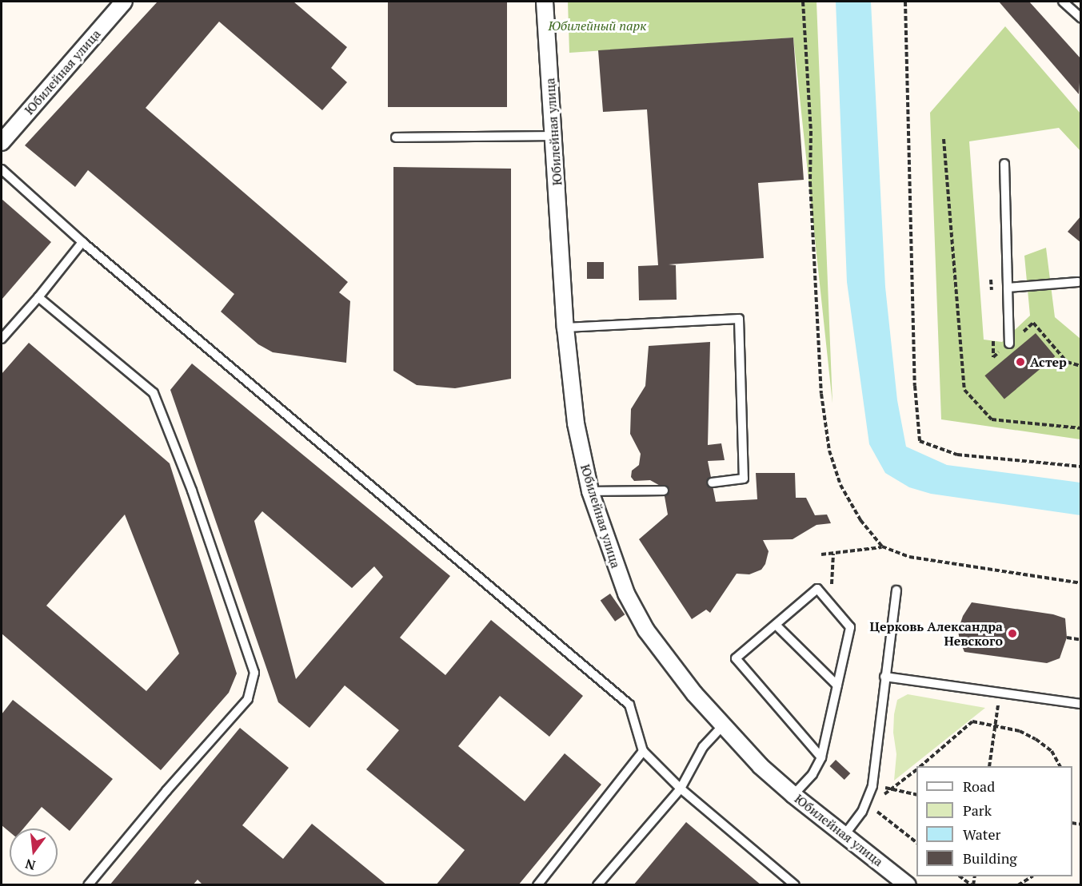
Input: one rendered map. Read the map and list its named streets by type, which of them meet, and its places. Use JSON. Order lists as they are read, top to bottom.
{
  "streets": {
    "street": ["Юбилейная улица"]
  },
  "parks": ["Юбилейный парк"],
  "places": ["Астер", "Церковь Александра Невского"],
  "legend": [
    "Road",
    "Park",
    "Water",
    "Building"
  ],
  "north": "bottom"
}
